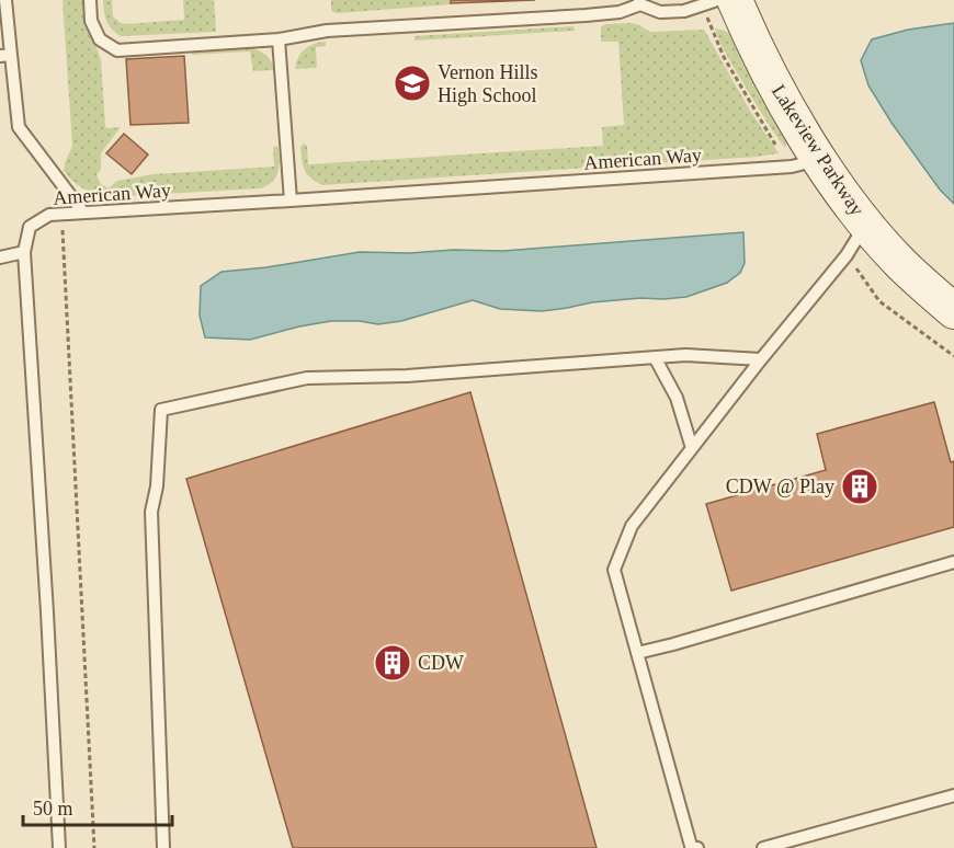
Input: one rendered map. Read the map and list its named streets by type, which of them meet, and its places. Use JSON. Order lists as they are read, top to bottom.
{
  "streets": {
    "street": ["Lakeview Parkway"],
    "lane": ["American Way"]
  },
  "crossings": [
    ["Lakeview Parkway", "American Way"]
  ],
  "places": {
    "school or university": ["Vernon Hills High School"],
    "building": ["CDW @ Play", "CDW"]
  },
  "scale_bar": "50 m"
}
